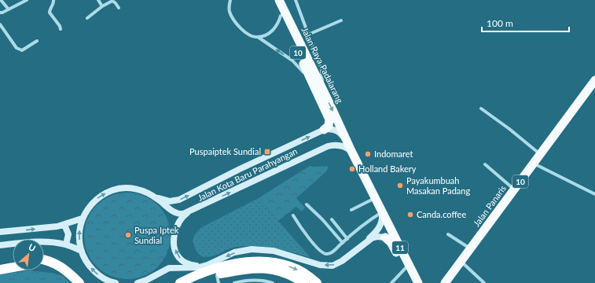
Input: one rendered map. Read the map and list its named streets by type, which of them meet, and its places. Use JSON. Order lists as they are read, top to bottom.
{
  "streets": {
    "highway": [
      "10",
      "Jalan Raya Padalarang",
      "Jalan Panaris",
      "11"
    ],
    "main road": ["Jalan Kota Baru Parahyangan"]
  },
  "crossings": [
    ["Jalan Raya Padalarang", "Jalan Kota Baru Parahyangan"]
  ],
  "places": {
    "transit": ["Puspaiptek Sundial"],
    "other": [
      "Indomaret",
      "Holland Bakery",
      "Payakumbuah Masakan Padang",
      "Canda.coffee",
      "Puspa Iptek Sundial"
    ]
  },
  "scale_bar": "100 m",
  "north": "top right"
}
